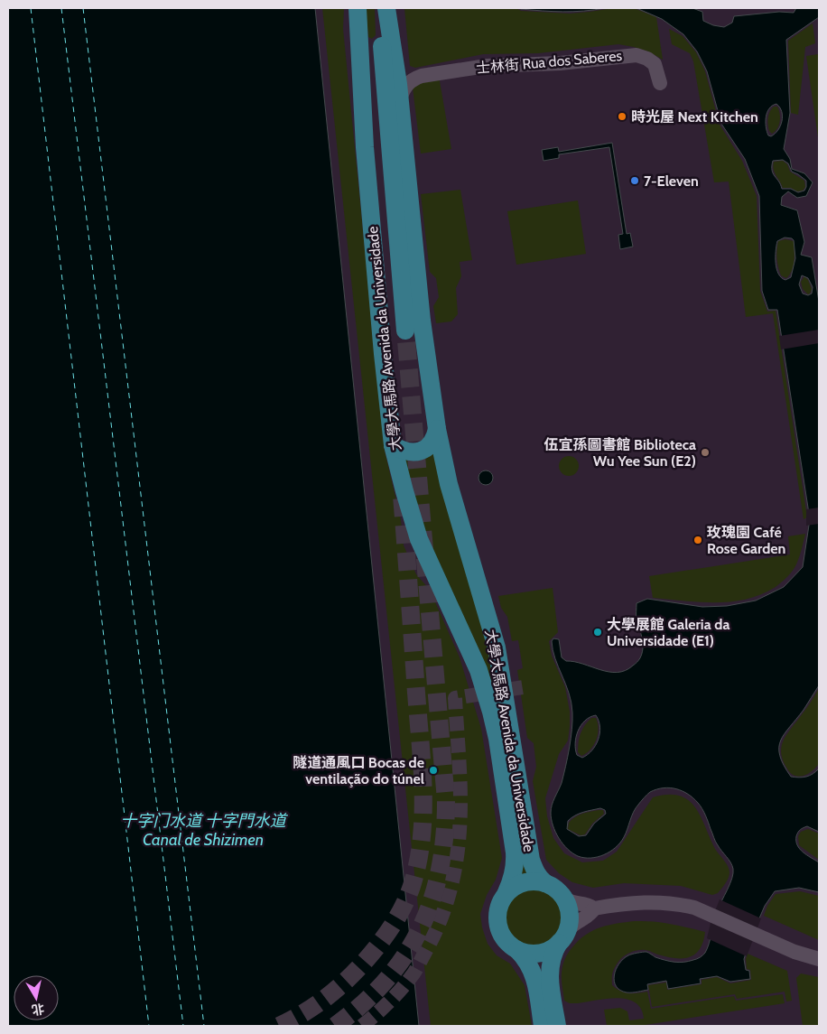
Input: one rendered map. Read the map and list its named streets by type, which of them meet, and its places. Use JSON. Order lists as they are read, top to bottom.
{
  "streets": {
    "main road": ["大學大馬路 Avenida da Universidade"],
    "street": ["士林街 Rua dos Saberes"]
  },
  "water": ["十字门水道 十字門水道 Canal de Shizimen"],
  "places": [
    "時光屋 Next Kitchen",
    "7-Eleven",
    "伍宜孫圖書館 Biblioteca Wu Yee Sun (E2)",
    "玫瑰園 Café Rose Garden",
    "大學展館 Galeria da Universidade (E1)",
    "隧道通風口 Bocas de ventilação do túnel"
  ],
  "north": "bottom"
}
